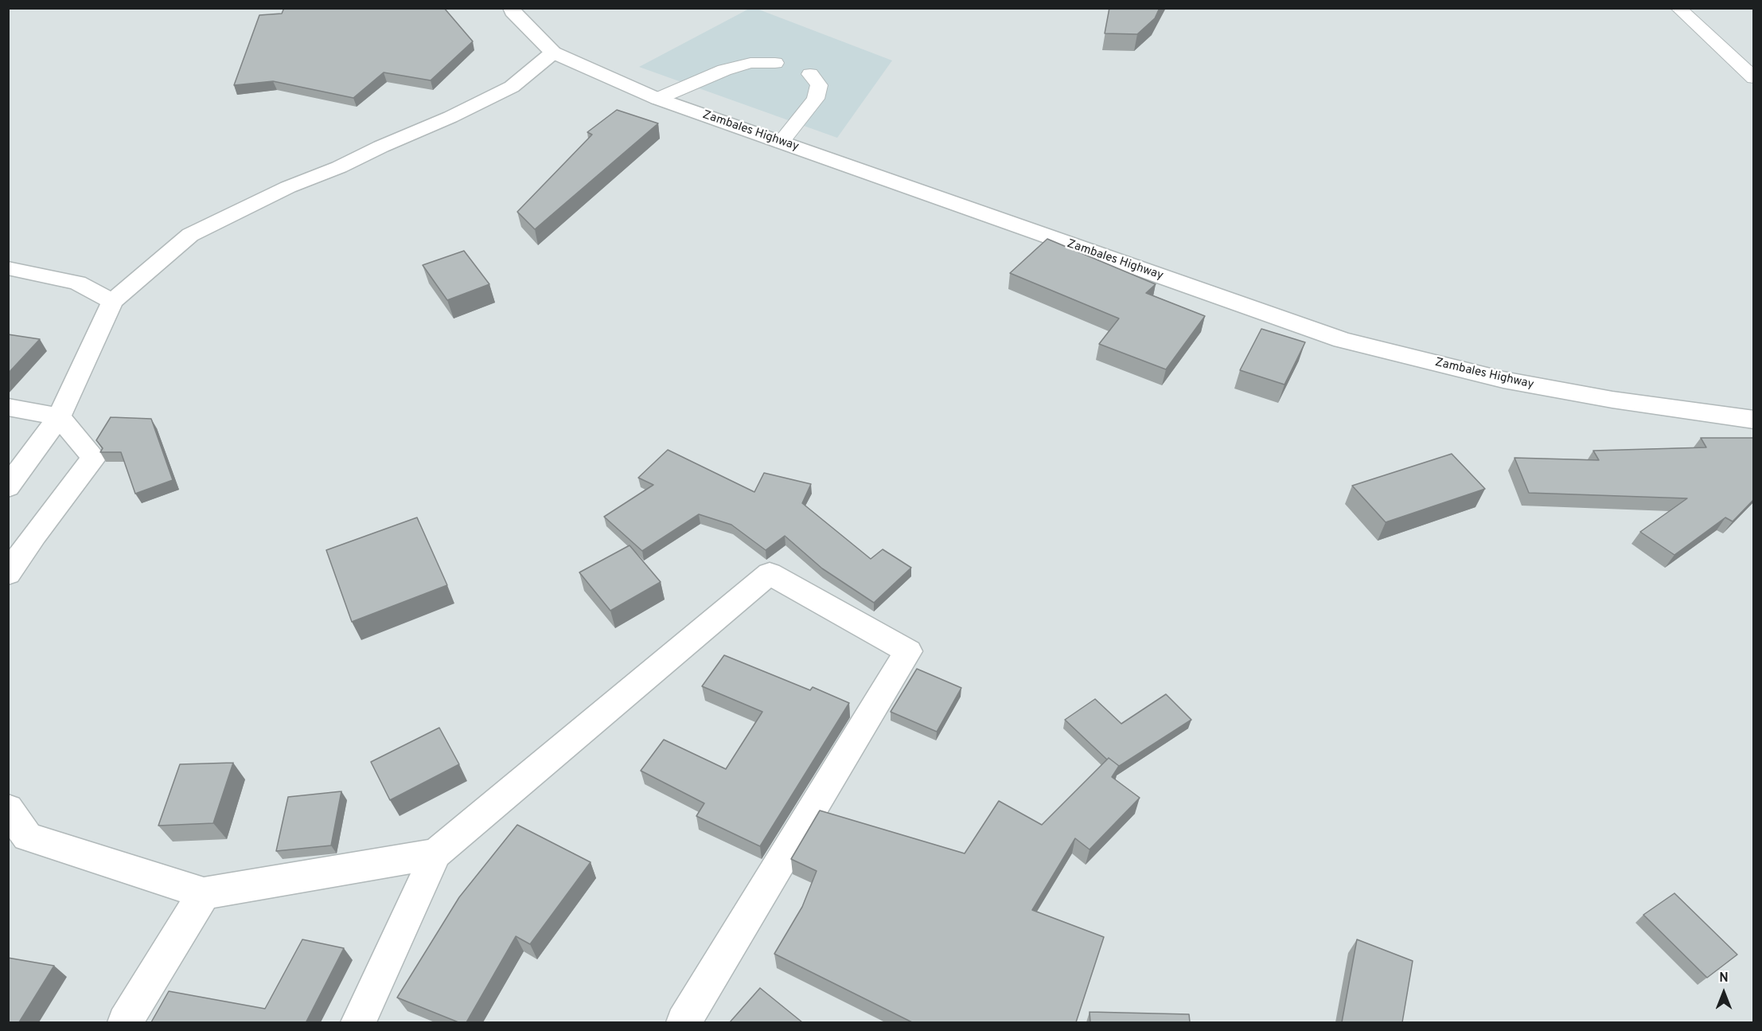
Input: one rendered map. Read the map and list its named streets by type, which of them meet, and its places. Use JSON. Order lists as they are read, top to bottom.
{
  "streets": {
    "street": ["Zambales Highway"]
  },
  "north": "top"
}
